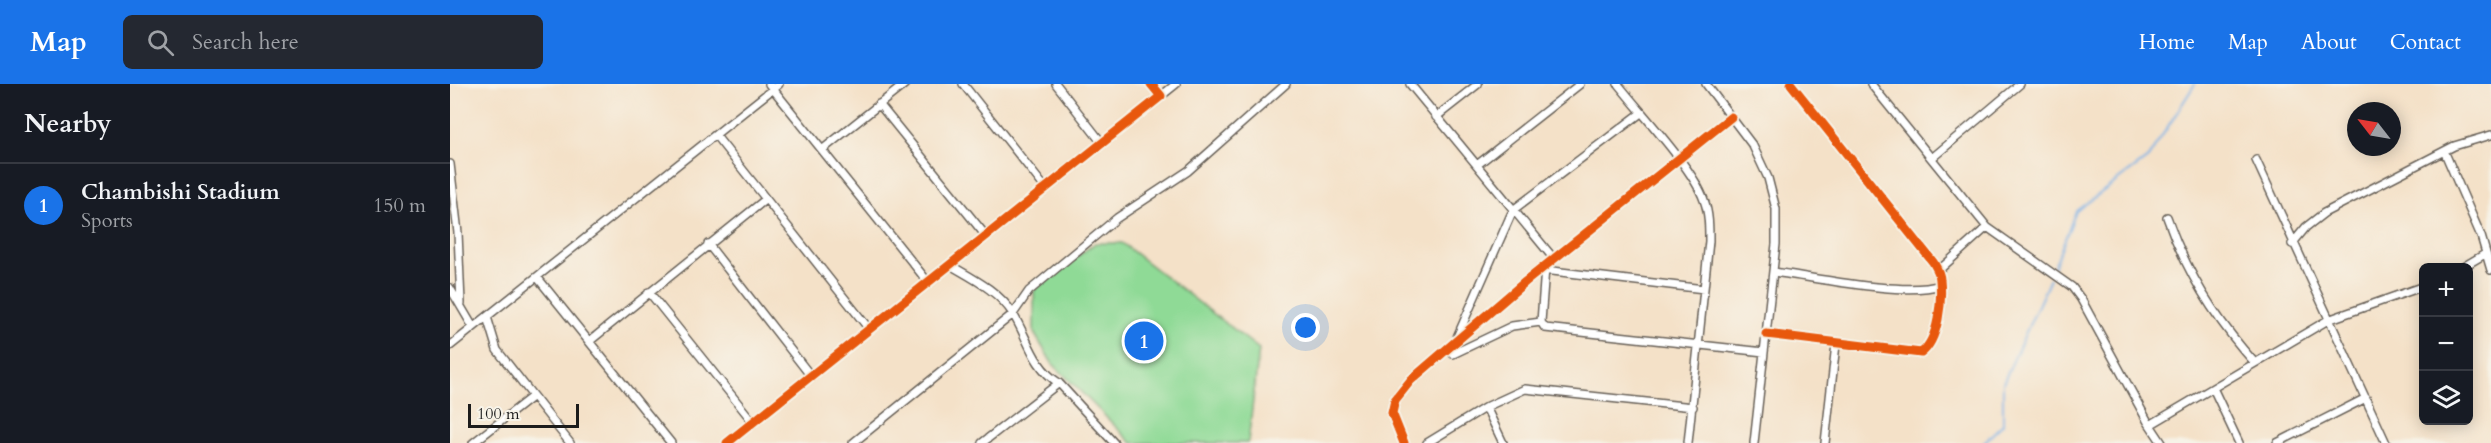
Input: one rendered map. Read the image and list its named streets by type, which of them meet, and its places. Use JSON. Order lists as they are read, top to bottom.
{
  "scale_bar": "100 m",
  "north": "top left",
  "page": {
    "header": "Map",
    "search": "Search here",
    "nav": [
      "Home",
      "Map",
      "About",
      "Contact"
    ],
    "heading": "Nearby",
    "list": [
      {
        "mark": "1",
        "name": "Chambishi Stadium",
        "note": "Sports",
        "value": "150 m"
      }
    ],
    "map_buttons": ["+", "−"],
    "pins": "1",
    "scale": "100 m"
  }
}
